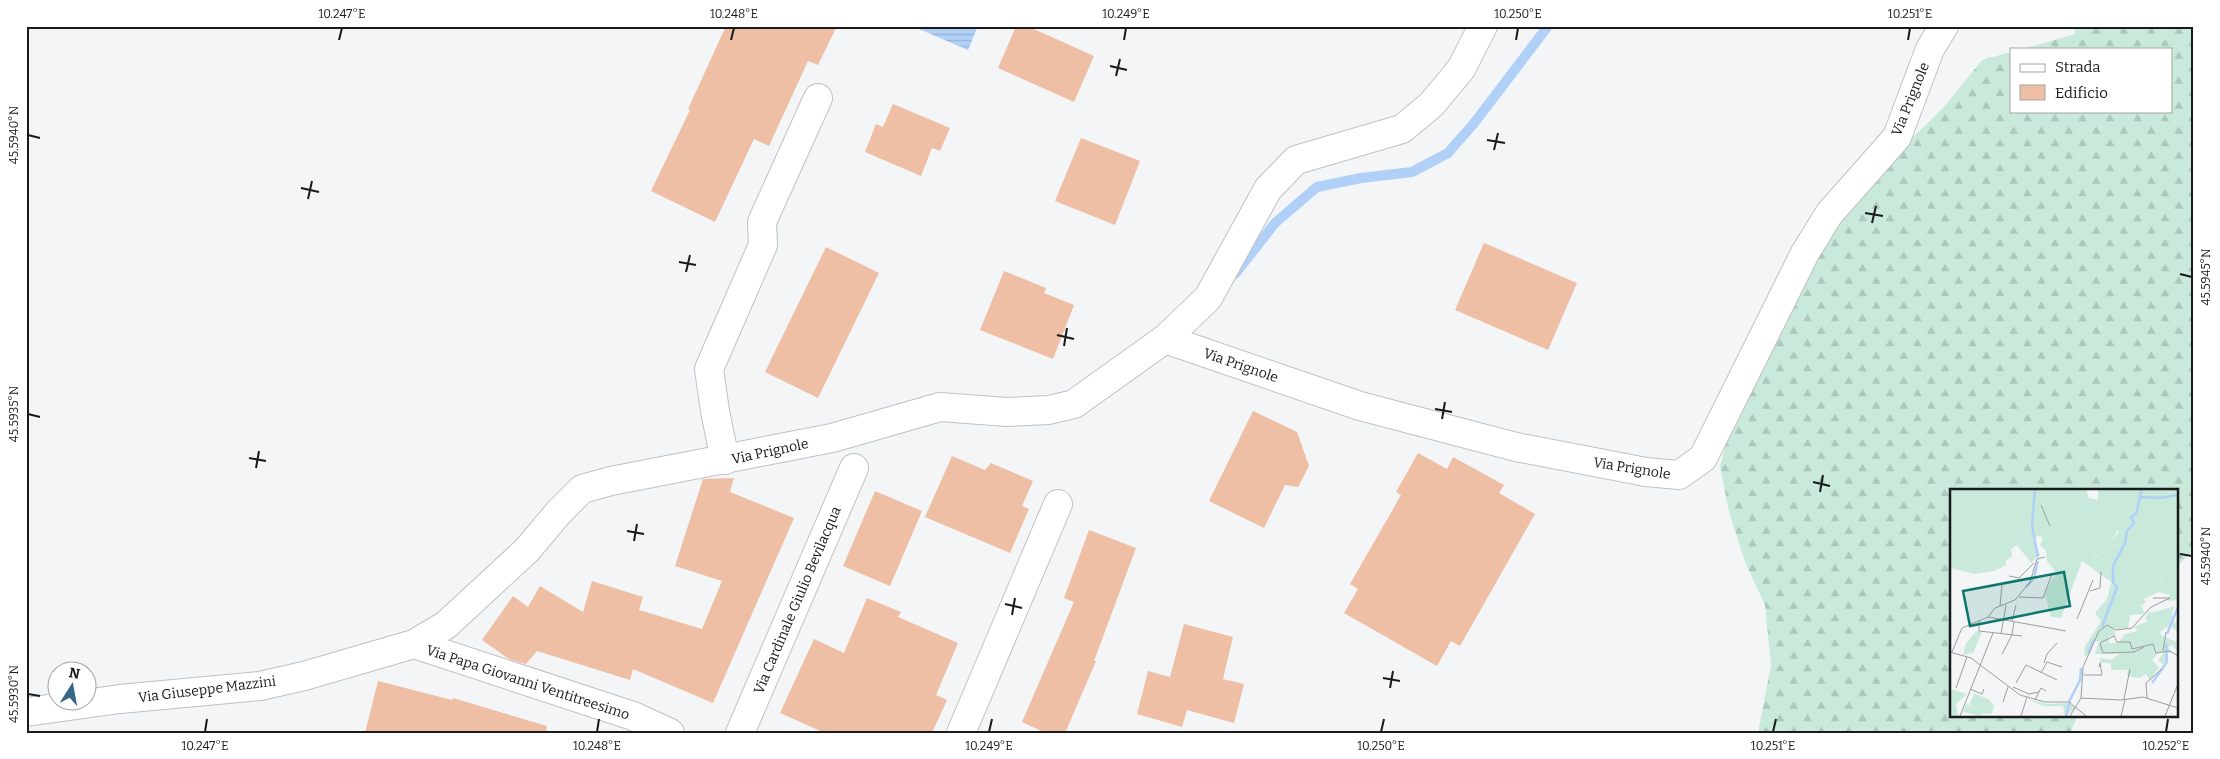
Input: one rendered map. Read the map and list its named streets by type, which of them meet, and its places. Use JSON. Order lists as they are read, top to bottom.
{
  "streets": {
    "street": [
      "Via Prignole",
      "Via Cardinale Giulio Bevilacqua",
      "Via Papa Giovanni Ventitreesimo",
      "Via Giuseppe Mazzini"
    ]
  },
  "crossings": [
    ["Via Prignole", "Via Papa Giovanni Ventitreesimo"],
    ["Via Prignole", "Via Giuseppe Mazzini"],
    ["Via Papa Giovanni Ventitreesimo", "Via Giuseppe Mazzini"]
  ],
  "legend": ["Strada", "Edificio"],
  "north": "top",
  "coordinates": [
    "10.247°E",
    "10.248°E",
    "10.249°E",
    "10.250°E",
    "10.251°E",
    "45.5940°N",
    "45.5945°N",
    "45.5935°N",
    "45.5930°N",
    "10.252°E"
  ]
}
